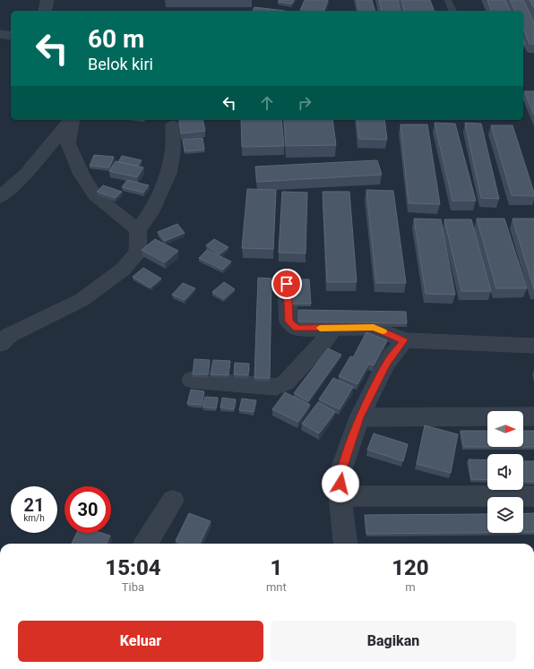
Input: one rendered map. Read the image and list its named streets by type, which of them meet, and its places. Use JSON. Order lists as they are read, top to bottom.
{
  "north": "right",
  "page": {
    "turn": ["60 m", "Belok kiri"],
    "speed": "21 km/h",
    "limit": "30",
    "eta": [
      "15:04",
      "Tiba",
      "1",
      "mnt",
      "120",
      "m"
    ],
    "buttons": ["Keluar", "Bagikan"]
  }
}
